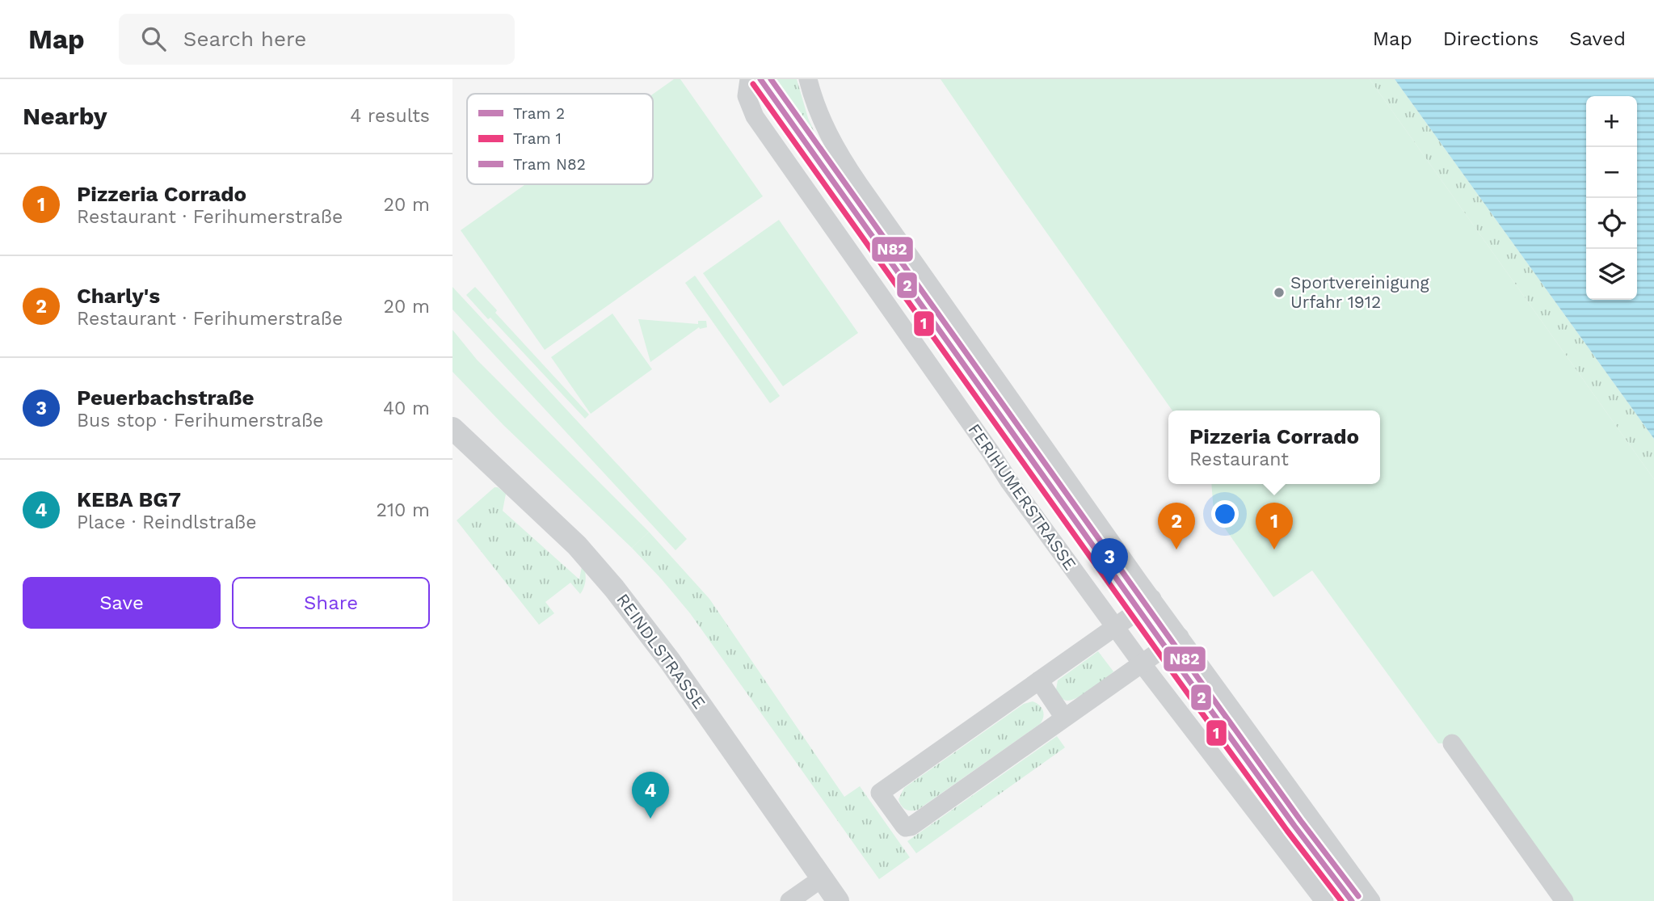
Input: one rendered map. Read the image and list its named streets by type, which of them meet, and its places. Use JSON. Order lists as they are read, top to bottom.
{
  "streets": {
    "street": ["FERIHUMERSTRASSE", "REINDLSTRASSE"]
  },
  "places": ["Sportvereinigung Urfahr 1912"],
  "lines": ["tram line 2", "tram line N82", "tram line 1"],
  "legend": ["Tram 2", "Tram 1", "Tram N82"],
  "page": {
    "header": "Map",
    "search": "Search here",
    "nav": ["Map", "Directions", "Saved"],
    "heading": ["Nearby", "4 results"],
    "map_buttons": ["+", "−"],
    "list": [
      {
        "mark": "1",
        "name": "Pizzeria Corrado",
        "note": "Restaurant · Ferihumerstraße",
        "value": "20 m"
      },
      {
        "mark": "2",
        "name": "Charly's",
        "note": "Restaurant · Ferihumerstraße",
        "value": "20 m"
      },
      {
        "mark": "3",
        "name": "Peuerbachstraße",
        "note": "Bus stop · Ferihumerstraße",
        "value": "40 m"
      },
      {
        "mark": "4",
        "name": "KEBA BG7",
        "note": "Place · Reindlstraße",
        "value": "210 m"
      }
    ],
    "popup": ["Pizzeria Corrado", "Restaurant"],
    "pins": [
      "1",
      "2",
      "3",
      "4"
    ],
    "buttons": ["Save", "Share"]
  }
}
